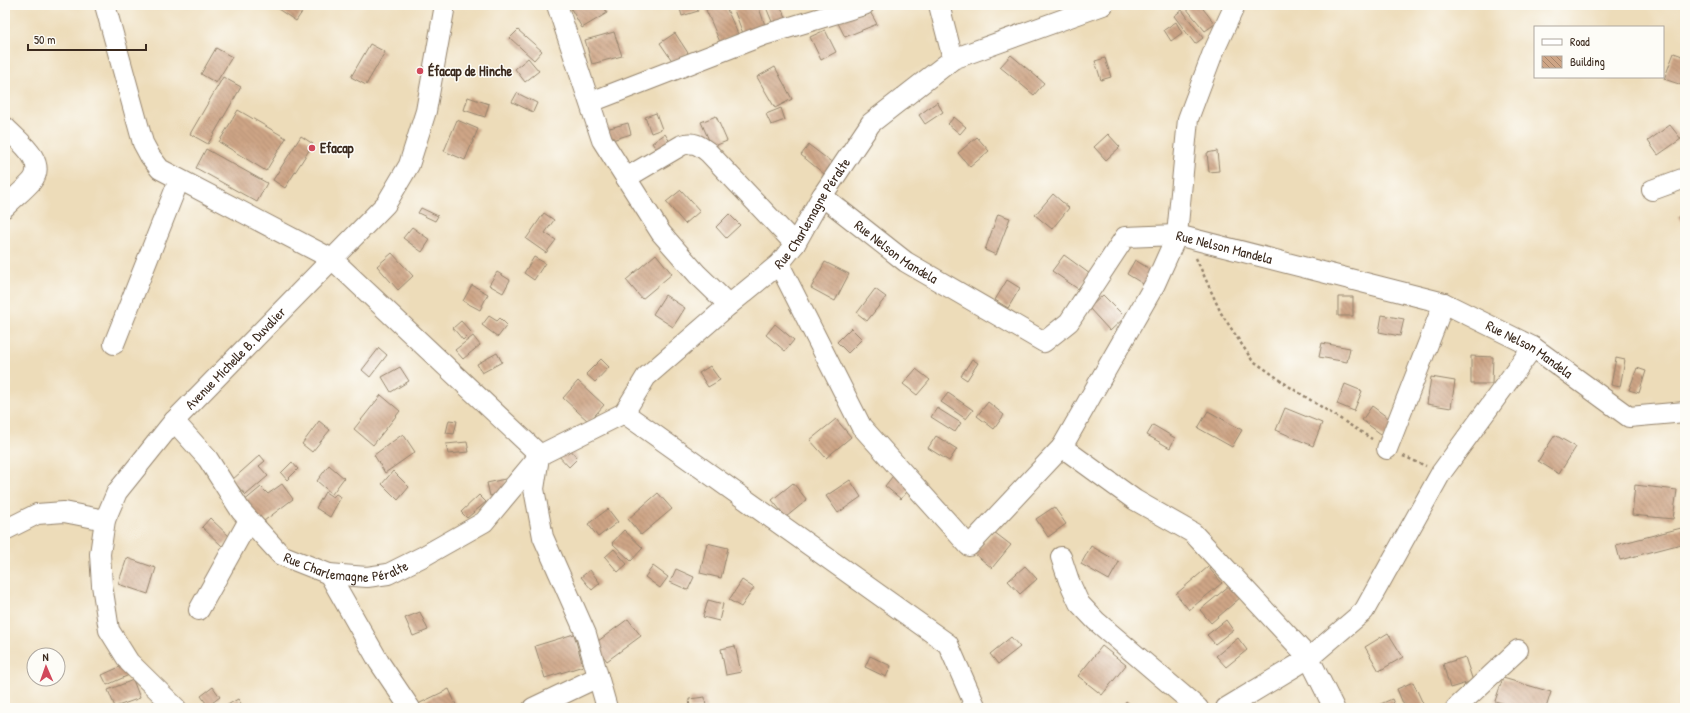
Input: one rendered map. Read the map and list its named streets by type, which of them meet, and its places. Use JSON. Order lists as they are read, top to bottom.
{
  "streets": {
    "street": ["Rue Charlemagne Péralte", "Rue Nelson Mandela", "Avenue Michelle B. Duvalier"]
  },
  "crossings": [
    ["Rue Charlemagne Péralte", "Rue Nelson Mandela"],
    ["Rue Charlemagne Péralte", "Avenue Michelle B. Duvalier"]
  ],
  "places": ["Éfacap de Hinche", "Efacap"],
  "legend": ["Road", "Building"],
  "scale_bar": "50 m",
  "north": "top"
}
